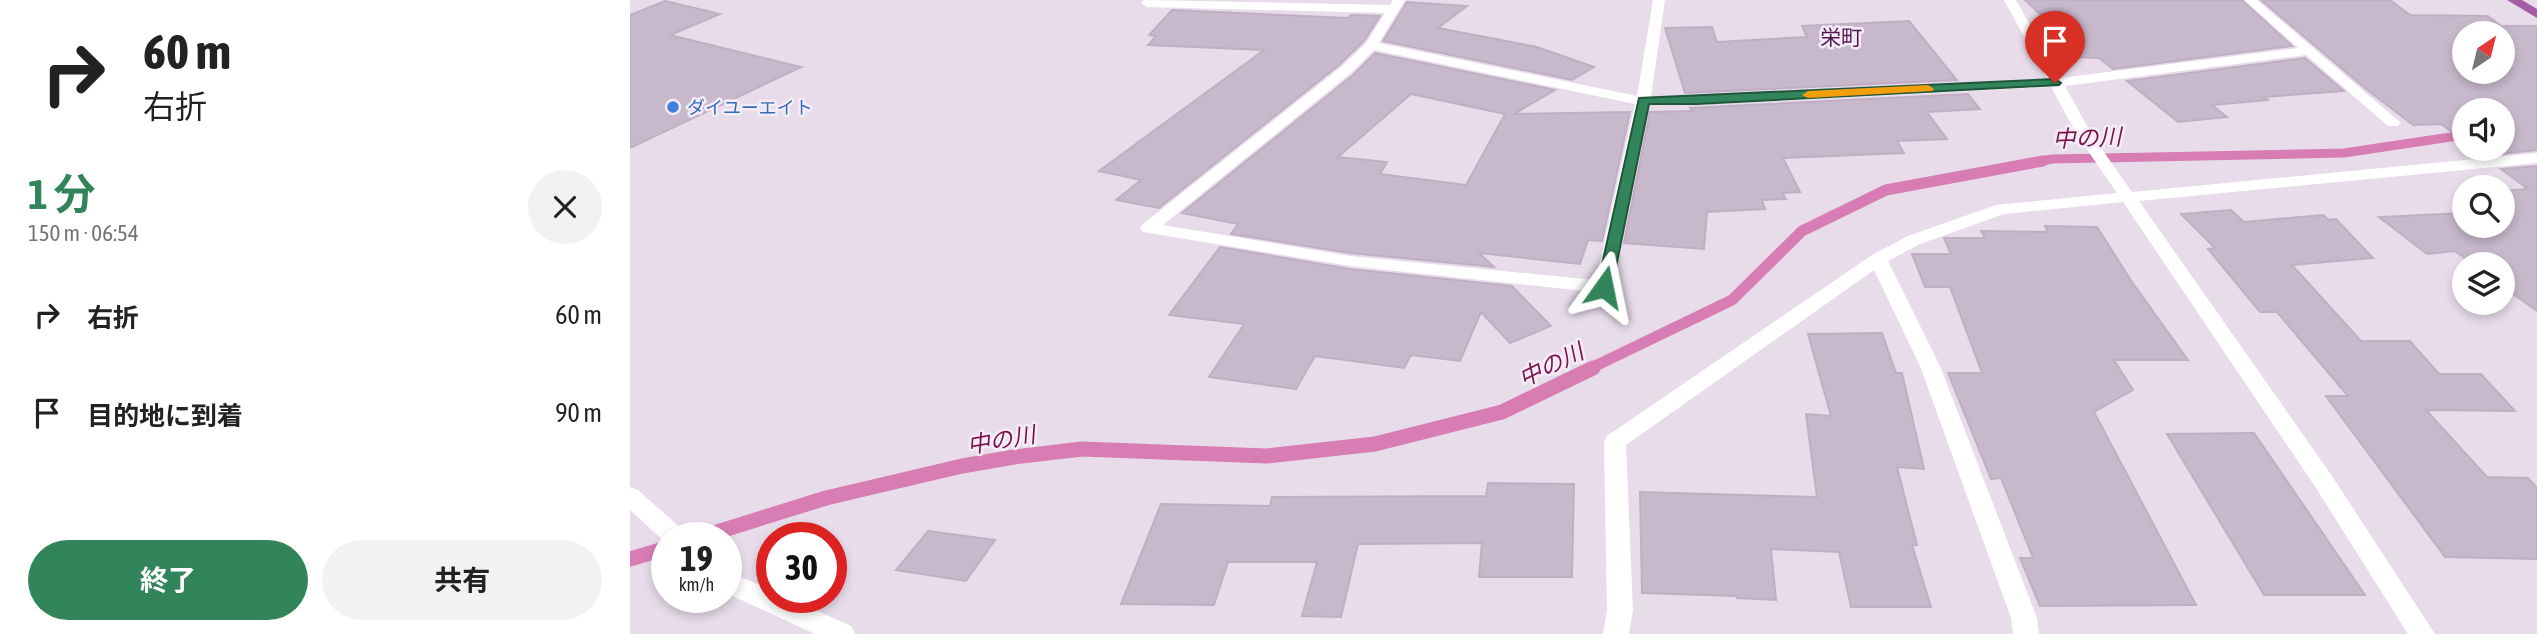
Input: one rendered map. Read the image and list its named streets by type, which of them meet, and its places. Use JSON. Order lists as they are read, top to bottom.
{
  "districts": ["栄町"],
  "water": ["中の川"],
  "places": ["ダイユーエイト"],
  "north": "top right",
  "page": {
    "turn": ["60 m", "右折"],
    "heading": ["1 分", "150 m · 06:54"],
    "list": [
      {
        "name": "右折",
        "value": "60 m"
      },
      {
        "name": "目的地に到着",
        "value": "90 m"
      }
    ],
    "speed": "19 km/h",
    "limit": "30",
    "buttons": ["終了", "共有"]
  }
}
